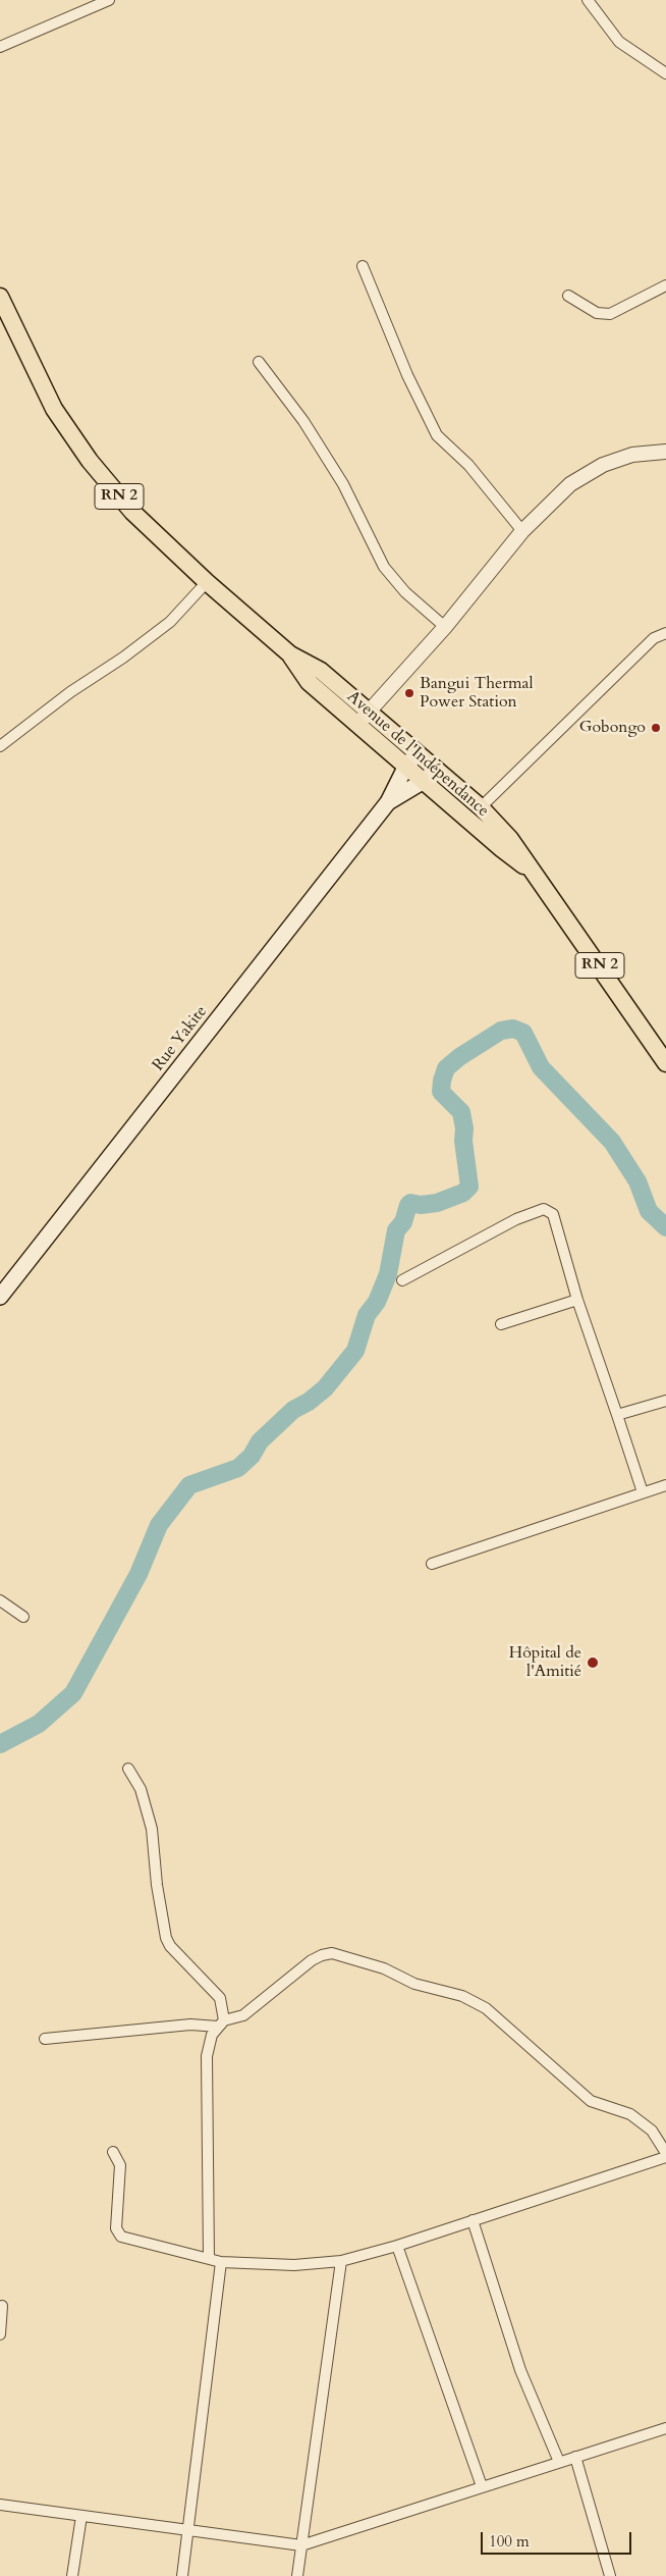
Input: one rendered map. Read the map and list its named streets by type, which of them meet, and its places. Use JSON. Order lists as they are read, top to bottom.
{
  "streets": {
    "main road": ["RN 2", "Avenue de l'Indépendance", "Rue Yakite"]
  },
  "crossings": [
    ["Avenue de l'Indépendance", "Rue Yakite"]
  ],
  "places": ["Bangui Thermal Power Station", "Gobongo", "Hôpital de l'Amitié"],
  "scale_bar": "100 m"
}
